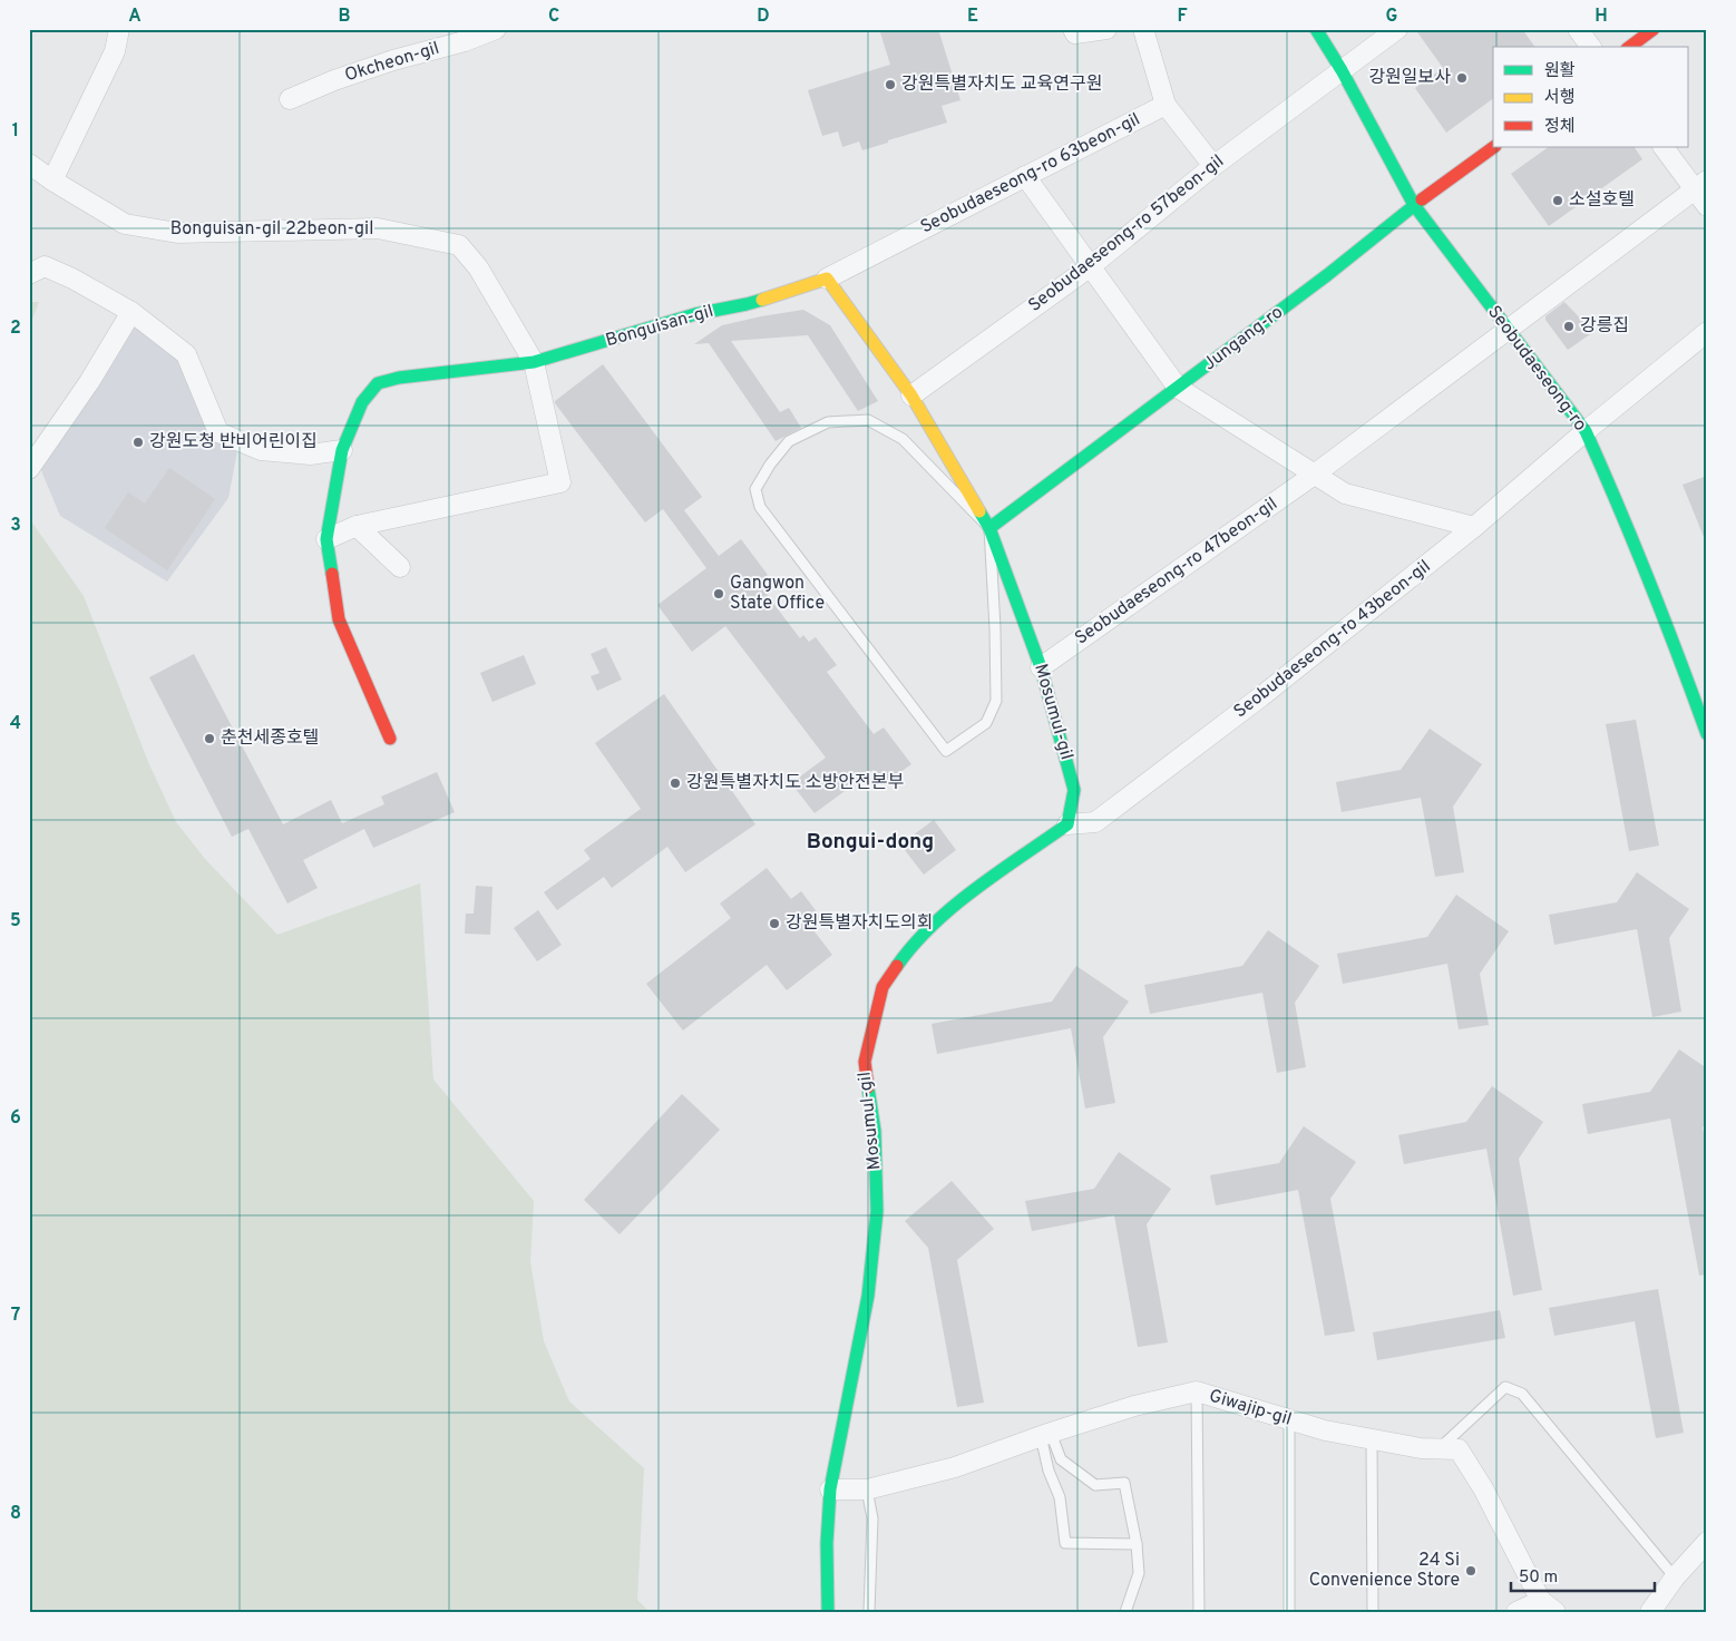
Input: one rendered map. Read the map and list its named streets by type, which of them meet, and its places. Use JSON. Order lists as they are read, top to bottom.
{
  "streets": {
    "street": [
      "Okcheon-gil",
      "Seobudaeseong-ro 63beon-gil",
      "Bonguisan-gil 22beon-gil",
      "Seobudaeseong-ro 57beon-gil",
      "Bonguisan-gil",
      "Jungang-ro",
      "Seobudaeseong-ro",
      "Seobudaeseong-ro 47beon-gil",
      "Seobudaeseong-ro 43beon-gil",
      "Mosumul-gil",
      "Giwajip-gil"
    ]
  },
  "crossings": [
    ["Seobudaeseong-ro 63beon-gil", "Bonguisan-gil"],
    ["Bonguisan-gil 22beon-gil", "Bonguisan-gil"],
    ["Seobudaeseong-ro 57beon-gil", "Seobudaeseong-ro"],
    ["Jungang-ro", "Seobudaeseong-ro"],
    ["Jungang-ro", "Mosumul-gil"],
    ["Seobudaeseong-ro", "Seobudaeseong-ro 47beon-gil"],
    ["Seobudaeseong-ro", "Seobudaeseong-ro 43beon-gil"],
    ["Seobudaeseong-ro 47beon-gil", "Mosumul-gil"],
    ["Seobudaeseong-ro 43beon-gil", "Mosumul-gil"],
    ["Mosumul-gil", "Giwajip-gil"]
  ],
  "districts": ["Bongui-dong"],
  "places": [
    "강원일보사",
    "강원특별자치도 교육연구원",
    "소설호텔",
    "강릉집",
    "강원도청 반비어린이집",
    "Gangwon State Office",
    "춘천세종호텔",
    "강원특별자치도 소방안전본부",
    "강원특별자치도의회",
    "24 Si Convenience Store"
  ],
  "legend": ["원활", "서행", "정체"],
  "scale_bar": "50 m",
  "grid": {
    "columns": [
      "A",
      "B",
      "C",
      "D",
      "E",
      "F",
      "G",
      "H"
    ],
    "rows": [
      "1",
      "2",
      "3",
      "4",
      "5",
      "6",
      "7",
      "8"
    ]
  }
}
